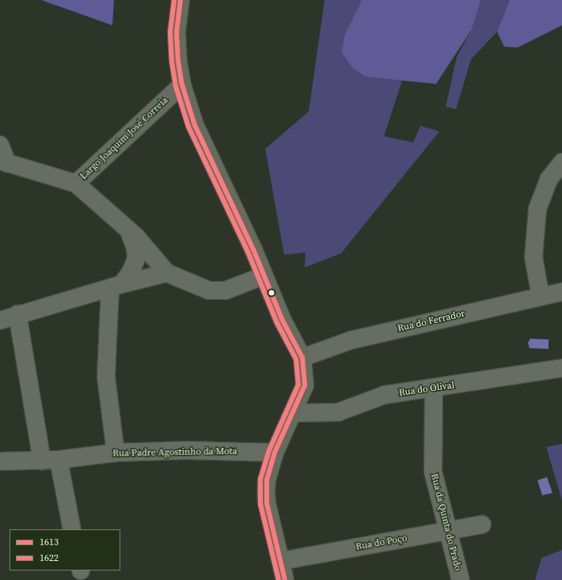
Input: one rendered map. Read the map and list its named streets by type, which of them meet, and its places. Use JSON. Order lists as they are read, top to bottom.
{
  "streets": {
    "street": [
      "Largo Joaquim José Correia",
      "Rua do Ferrador",
      "Rua do Olival",
      "Rua Padre Agostinho da Mota",
      "Rua da Quinta do Prado",
      "Rua do Poço"
    ]
  },
  "crossings": [
    ["Rua do Olival", "Rua da Quinta do Prado"],
    ["Rua da Quinta do Prado", "Rua do Poço"]
  ],
  "lines": ["transit line 1613", "transit line 1622"],
  "legend": ["1613", "1622"]
}
